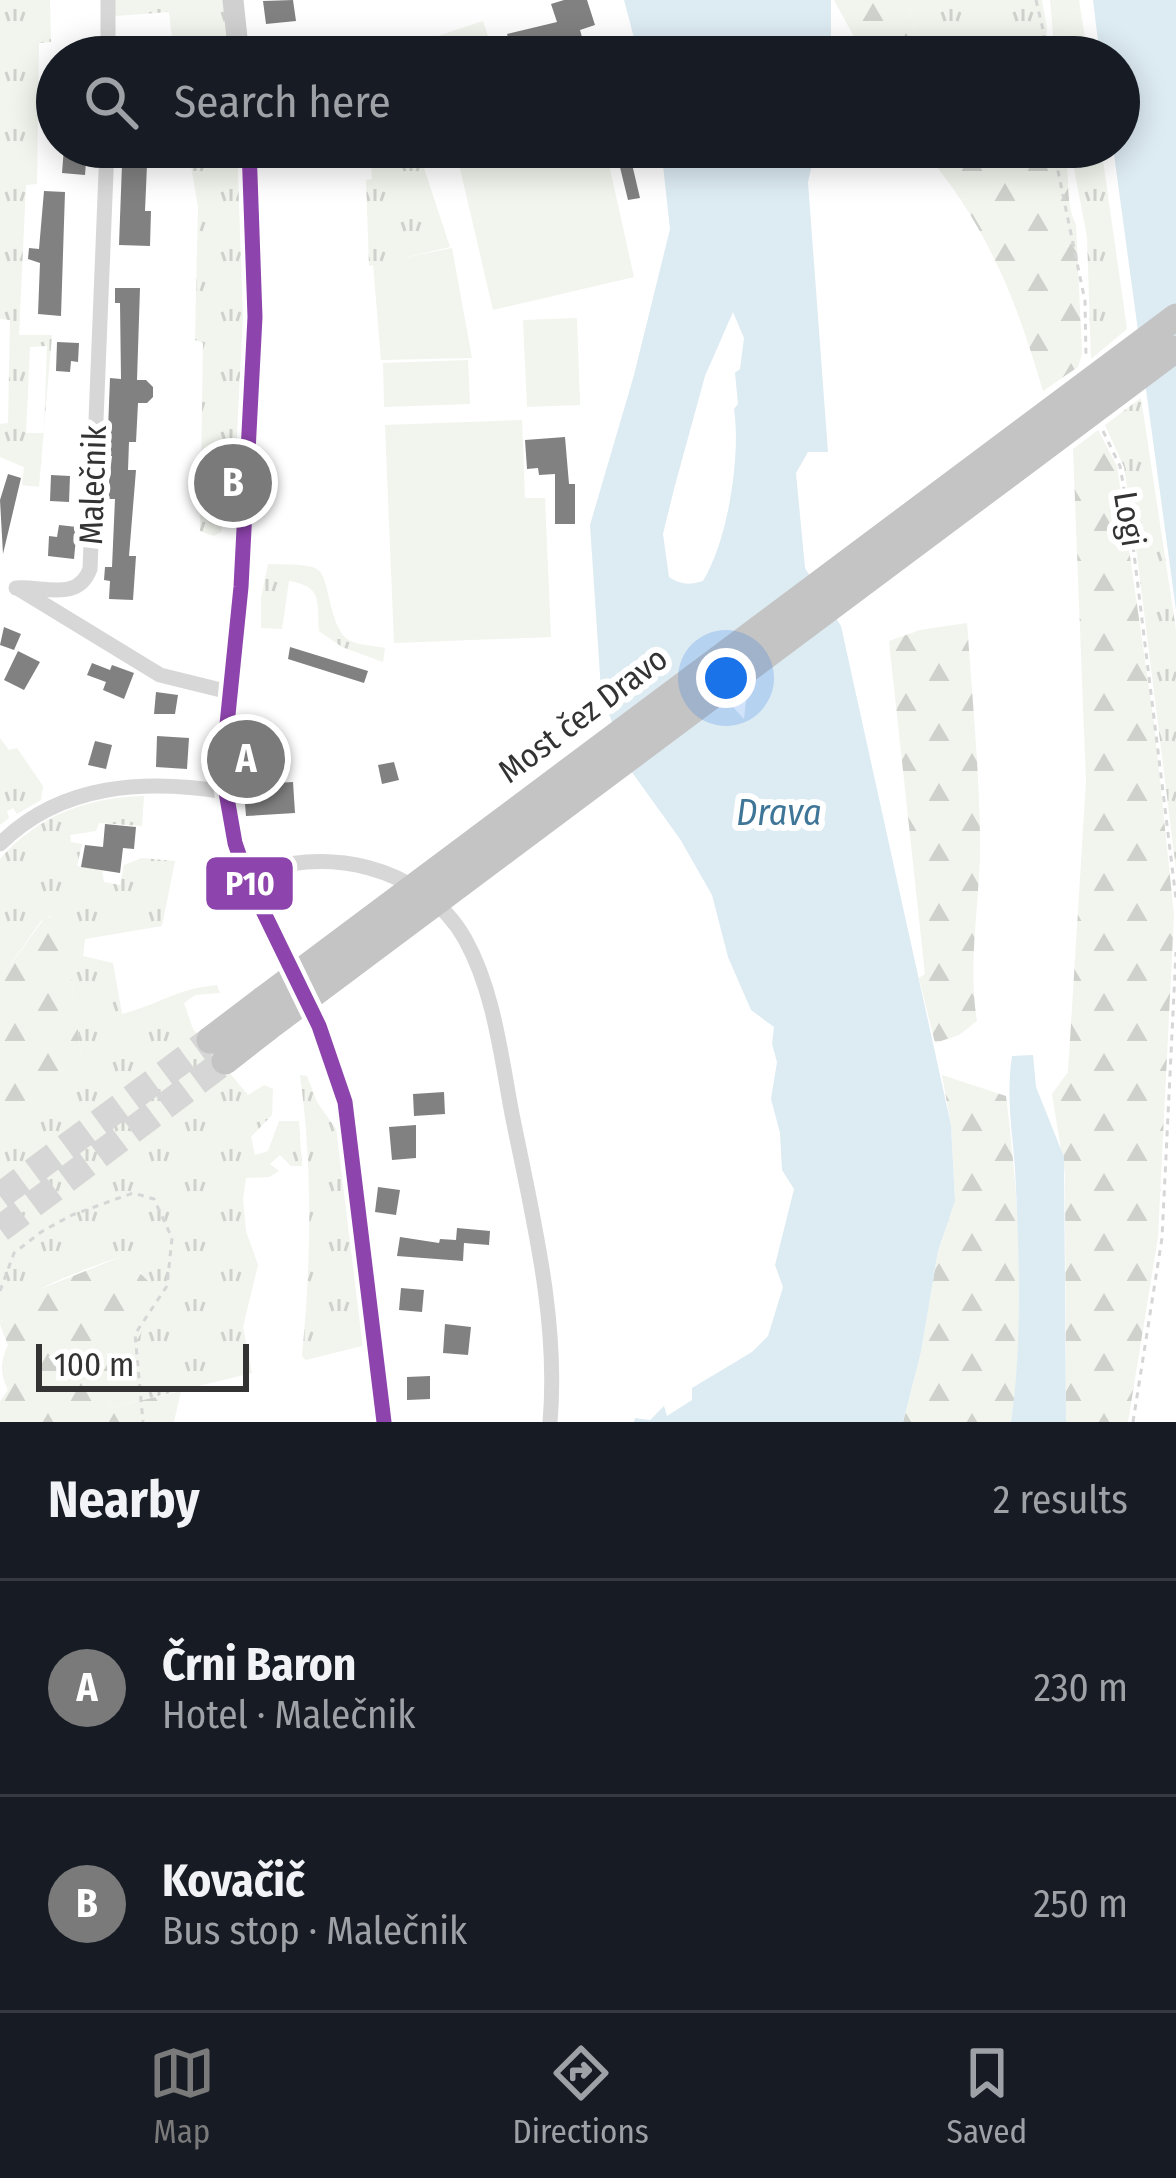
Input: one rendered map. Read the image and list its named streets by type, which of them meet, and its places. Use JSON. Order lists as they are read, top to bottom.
{
  "streets": {
    "highway": ["Most čez Dravo"],
    "street": ["Malečnik"],
    "path": ["Logi"]
  },
  "water": ["Drava"],
  "lines": ["transit line P10"],
  "scale_bar": "100 m",
  "page": {
    "search": "Search here",
    "pins": ["B", "A"],
    "scale": "100 m",
    "heading": ["Nearby", "2 results"],
    "list": [
      {
        "mark": "A",
        "name": "Črni Baron",
        "note": "Hotel · Malečnik",
        "value": "230 m"
      },
      {
        "mark": "B",
        "name": "Kovačič",
        "note": "Bus stop · Malečnik",
        "value": "250 m"
      }
    ],
    "nav": ["Map", "Directions", "Saved"]
  }
}
